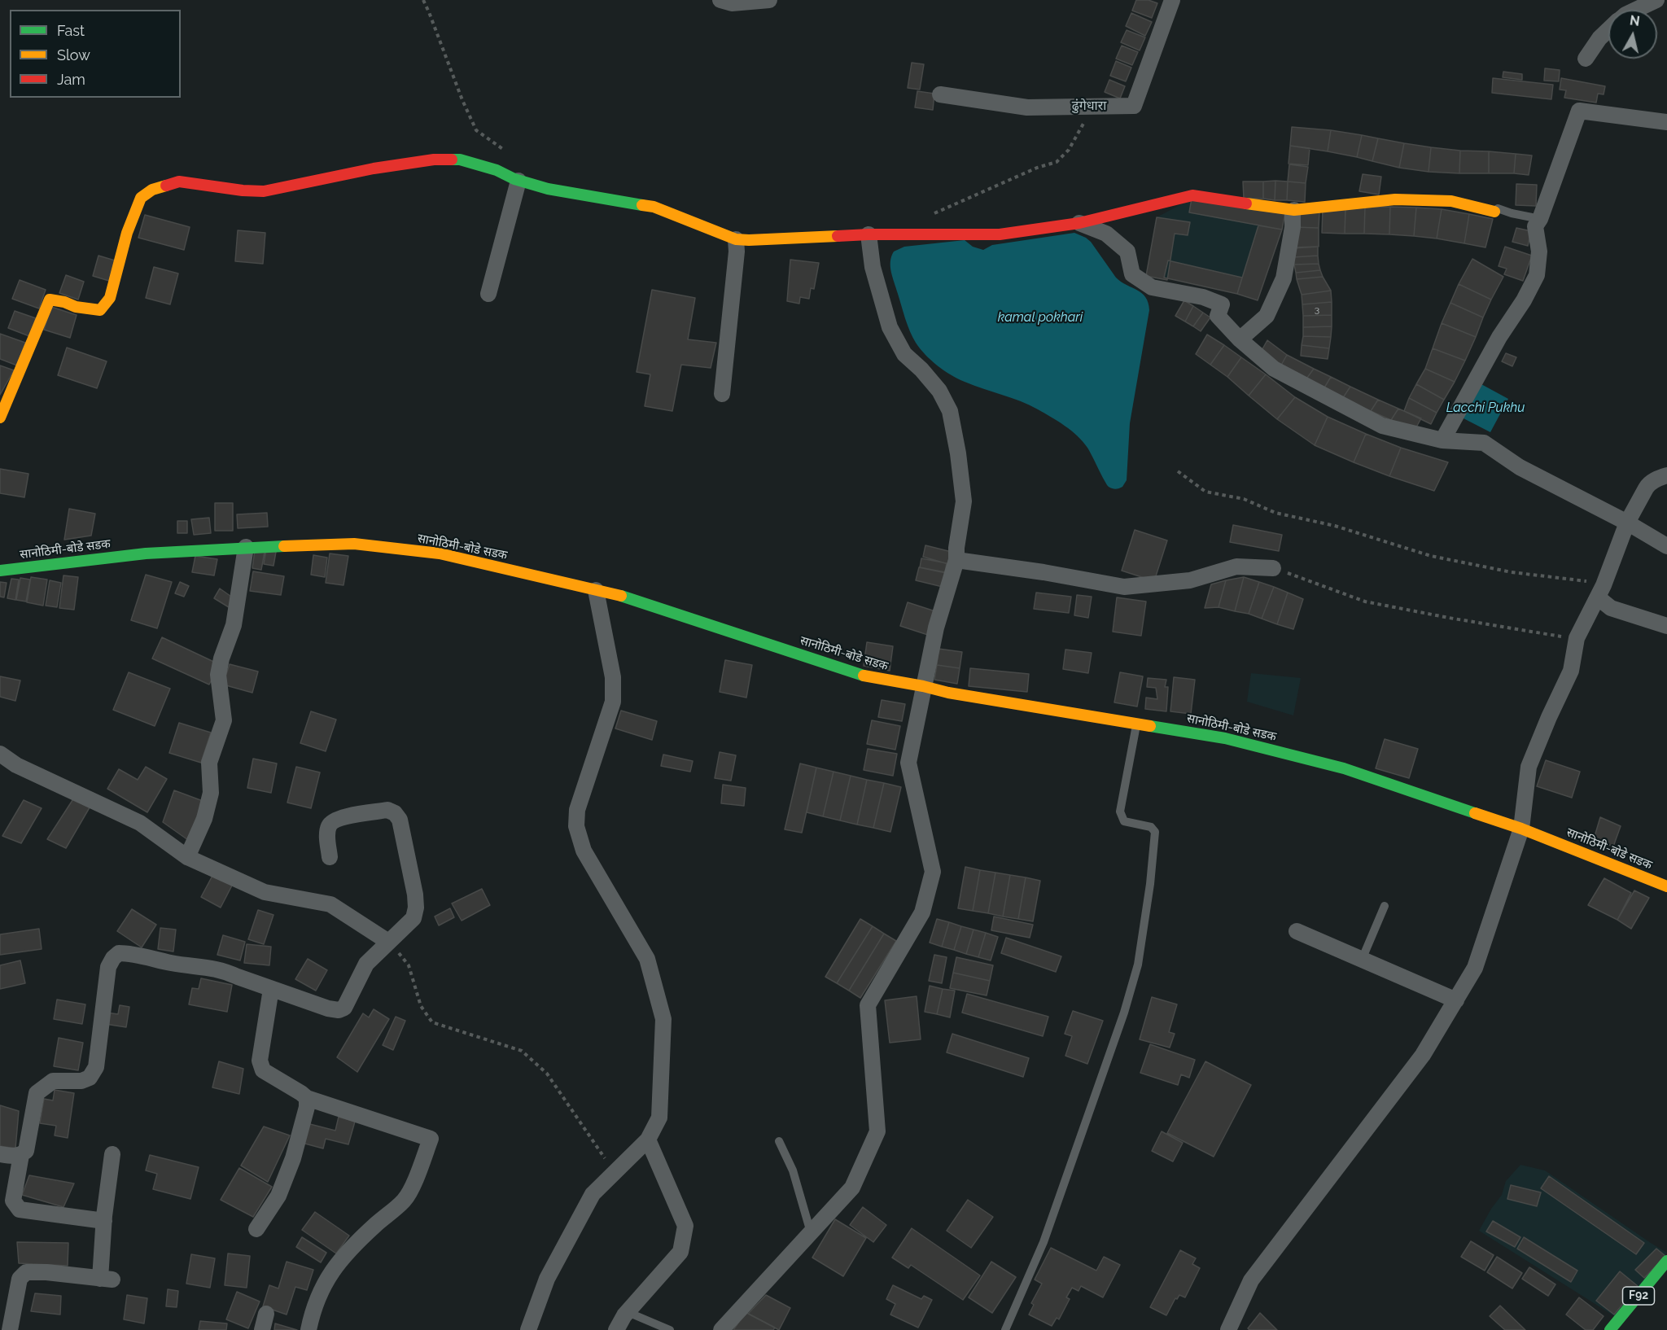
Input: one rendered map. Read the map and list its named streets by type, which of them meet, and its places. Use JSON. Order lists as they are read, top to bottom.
{
  "streets": {
    "main road": ["सानोठिमी-बोडे सडक", "F92"]
  },
  "districts": ["ढुंगेधारा"],
  "water": ["kamal pokhari", "Lacchi Pukhu"],
  "house_numbers": ["3"],
  "legend": ["Fast", "Slow", "Jam"],
  "north": "top"
}
